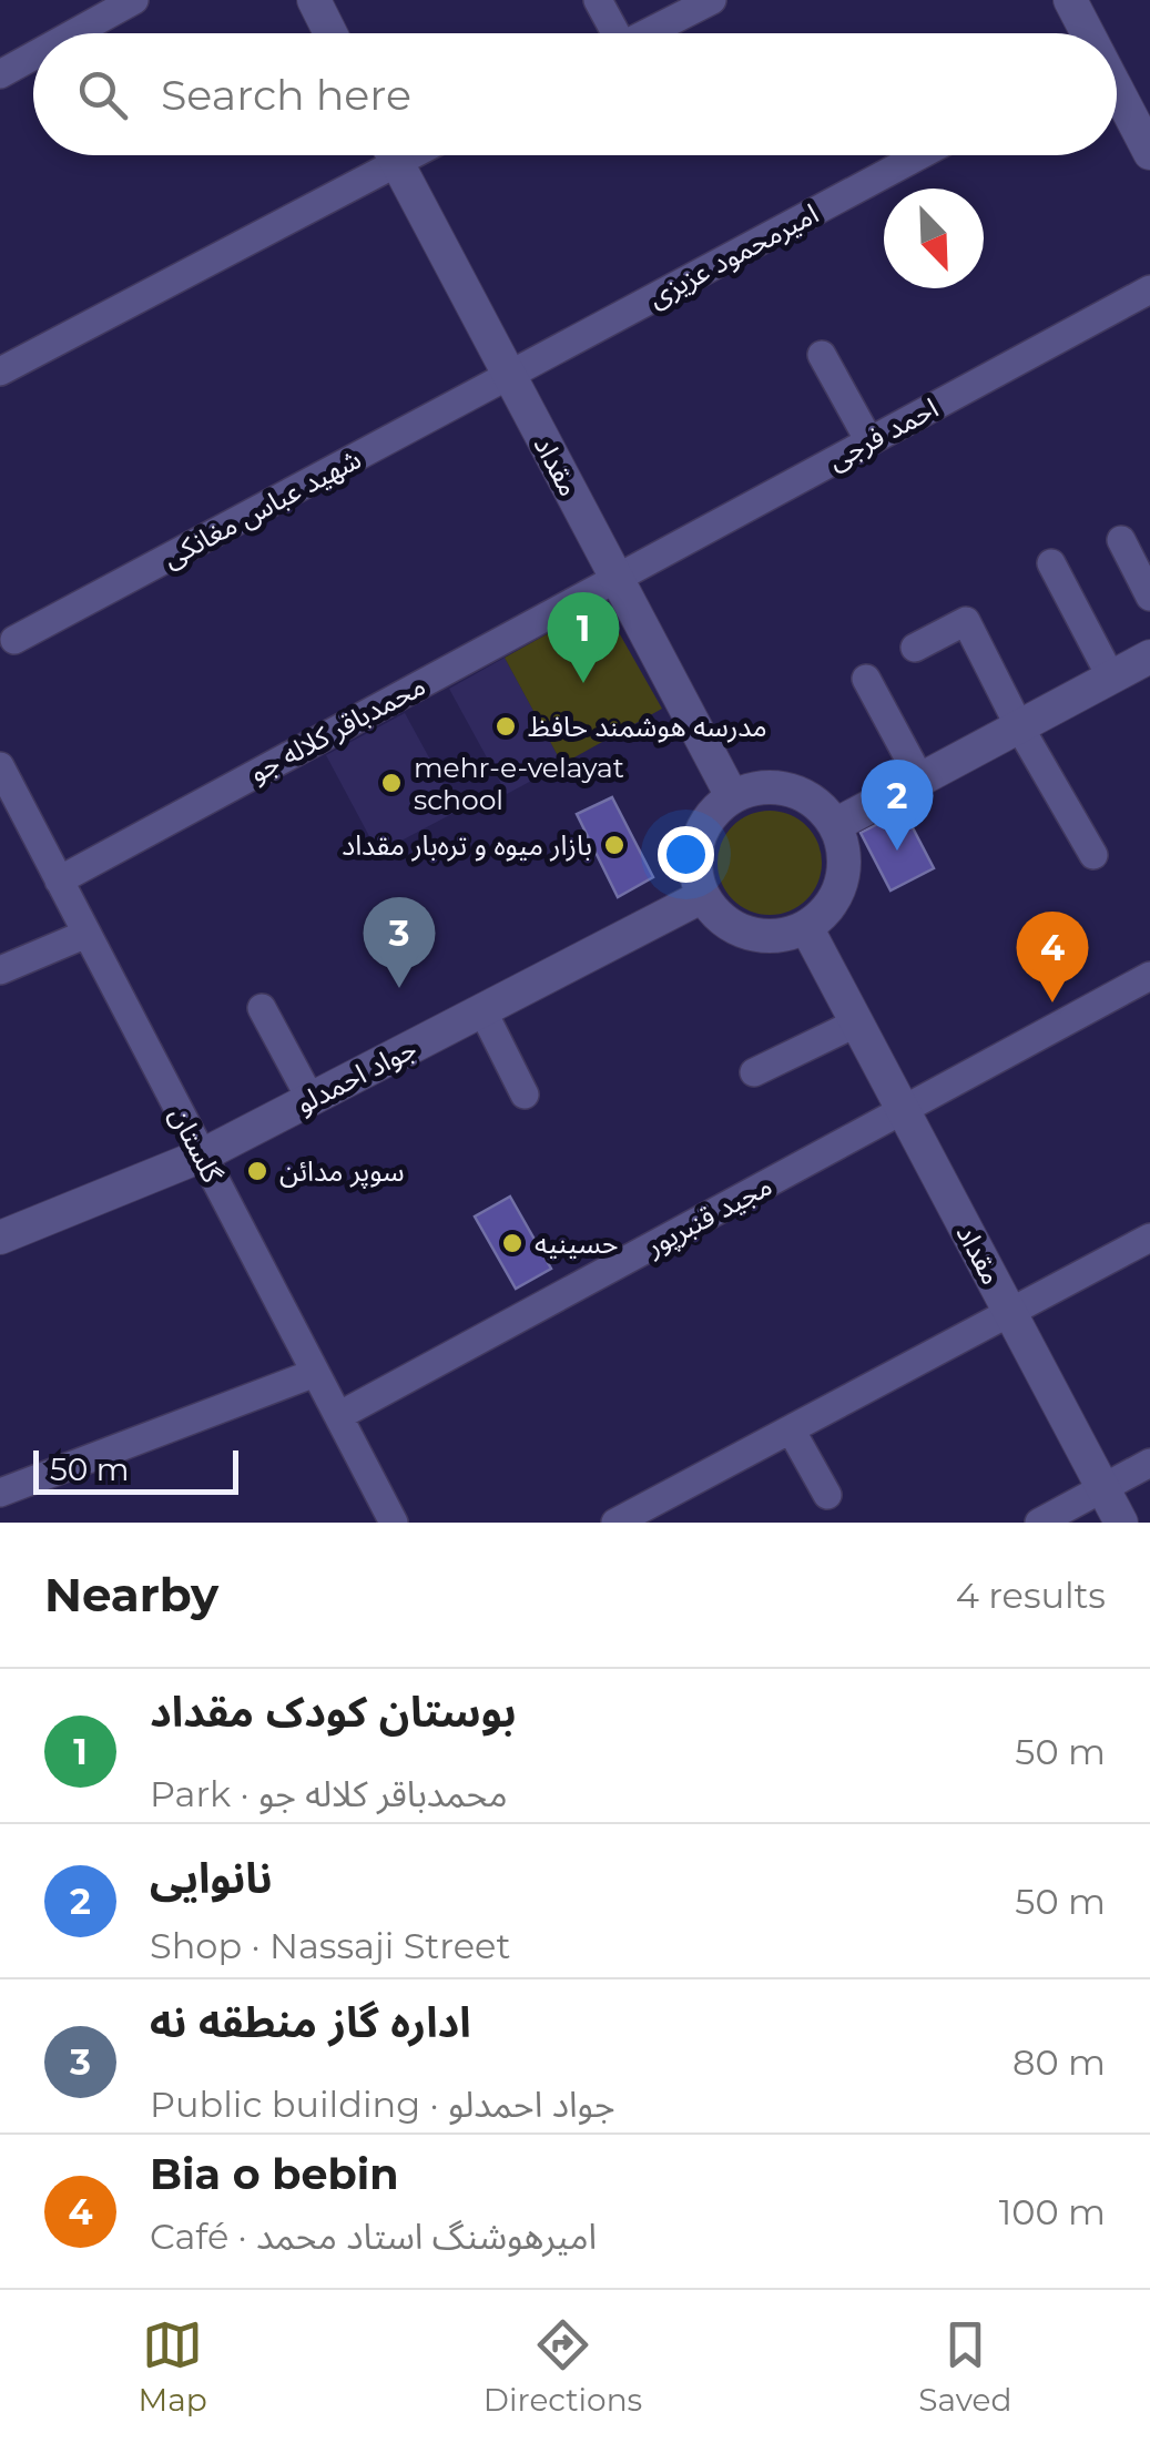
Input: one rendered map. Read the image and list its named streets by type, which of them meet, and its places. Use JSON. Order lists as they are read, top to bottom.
{
  "streets": {
    "street": [
      "امیرمحمود عزیزی",
      "احمد فرجی",
      "مقداد",
      "شهید عباس مغانکی",
      "محمدباقر کلاله جو",
      "جواد احمدلو",
      "گلستان",
      "مجید قنبرپور"
    ]
  },
  "crossings": [
    ["امیرمحمود عزیزی", "مقداد"],
    ["امیرمحمود عزیزی", "شهید عباس مغانکی"],
    ["احمد فرجی", "مقداد"],
    ["احمد فرجی", "محمدباقر کلاله جو"],
    ["مقداد", "شهید عباس مغانکی"],
    ["مقداد", "محمدباقر کلاله جو"],
    ["مقداد", "جواد احمدلو"],
    ["مقداد", "مجید قنبرپور"],
    ["محمدباقر کلاله جو", "گلستان"],
    ["جواد احمدلو", "گلستان"],
    ["گلستان", "مجید قنبرپور"]
  ],
  "places": [
    "مدرسه هوشمند حافظ",
    "mehr-e-velayat school",
    "بازار میوه و تره‌بار مقداد",
    "سوپر مدائن",
    "حسینیه"
  ],
  "scale_bar": "50 m",
  "north": "bottom right",
  "page": {
    "search": "Search here",
    "pins": [
      "1",
      "2",
      "3",
      "4"
    ],
    "scale": "50 m",
    "heading": ["Nearby", "4 results"],
    "list": [
      {
        "mark": "1",
        "name": "بوستان کودک مقداد",
        "note": "Park · محمدباقر کلاله جو",
        "value": "50 m"
      },
      {
        "mark": "2",
        "name": "نانوایی",
        "note": "Shop · Nassaji Street",
        "value": "50 m"
      },
      {
        "mark": "3",
        "name": "اداره گاز منطقه نه",
        "note": "Public building · جواد احمدلو",
        "value": "80 m"
      },
      {
        "mark": "4",
        "name": "Bia o bebin",
        "note": "Café · امیرهوشنگ استاد محمد",
        "value": "100 m"
      }
    ],
    "nav": ["Map", "Directions", "Saved"]
  }
}
